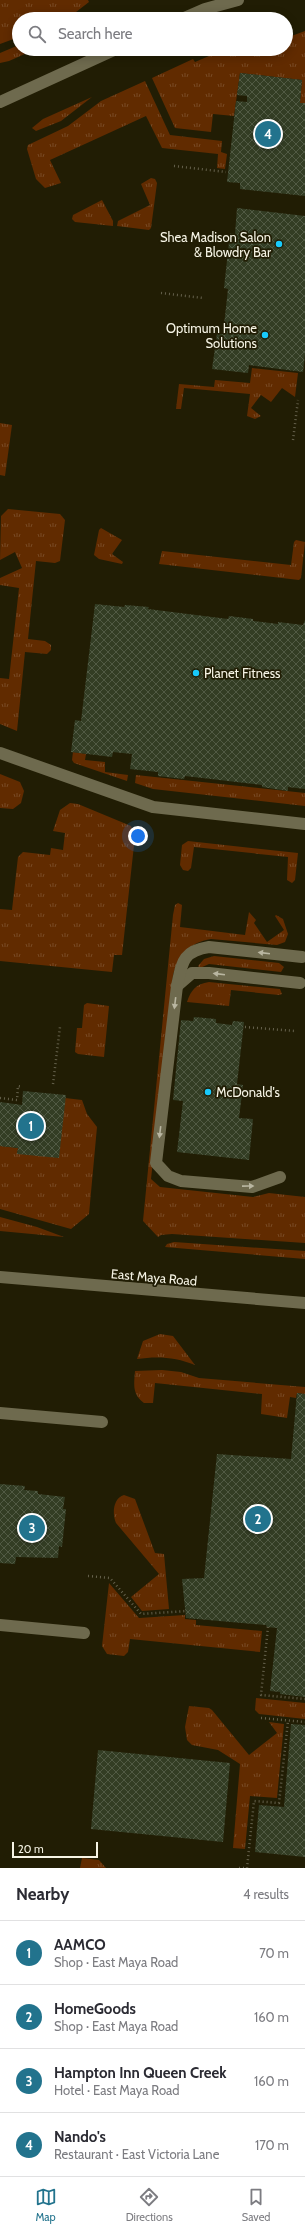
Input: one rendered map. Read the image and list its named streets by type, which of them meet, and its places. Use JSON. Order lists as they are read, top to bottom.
{
  "streets": {
    "street": ["East Maya Road"]
  },
  "places": [
    "Shea Madison Salon & Blowdry Bar",
    "Optimum Home Solutions",
    "Planet Fitness",
    "McDonald's"
  ],
  "scale_bar": "20 m",
  "page": {
    "search": "Search here",
    "pins": [
      "4",
      "1",
      "2",
      "3"
    ],
    "scale": "20 m",
    "heading": ["Nearby", "4 results"],
    "list": [
      {
        "mark": "1",
        "name": "AAMCO",
        "note": "Shop · East Maya Road",
        "value": "70 m"
      },
      {
        "mark": "2",
        "name": "HomeGoods",
        "note": "Shop · East Maya Road",
        "value": "160 m"
      },
      {
        "mark": "3",
        "name": "Hampton Inn Queen Creek",
        "note": "Hotel · East Maya Road",
        "value": "160 m"
      },
      {
        "mark": "4",
        "name": "Nando's",
        "note": "Restaurant · East Victoria Lane",
        "value": "170 m"
      }
    ],
    "nav": ["Map", "Directions", "Saved"]
  }
}
